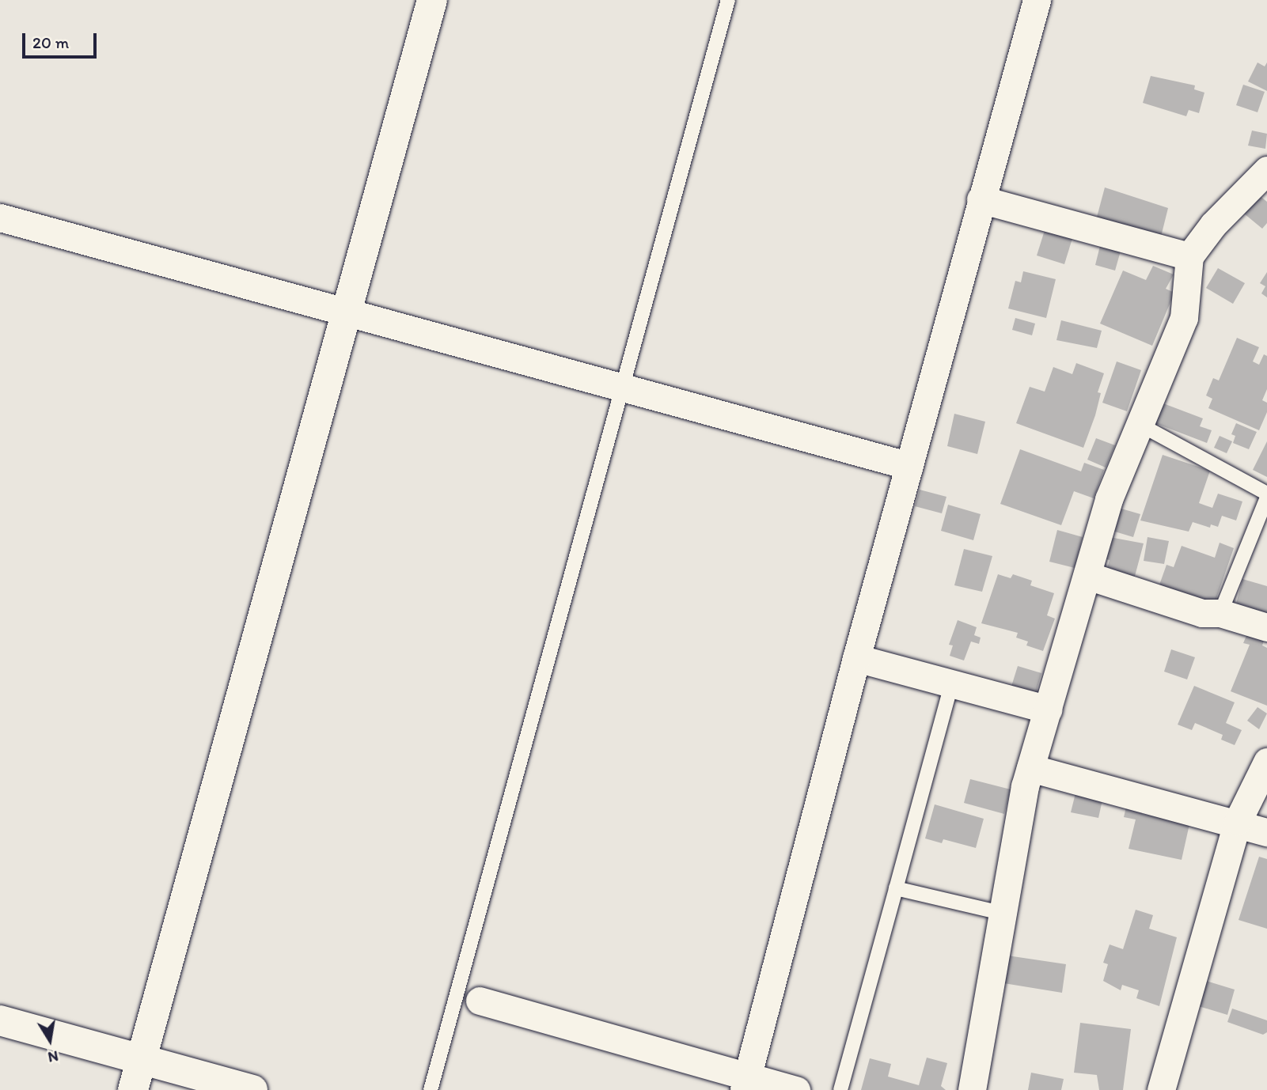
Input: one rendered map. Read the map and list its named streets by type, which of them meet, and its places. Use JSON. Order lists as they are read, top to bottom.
{
  "scale_bar": "20 m",
  "north": "bottom"
}
